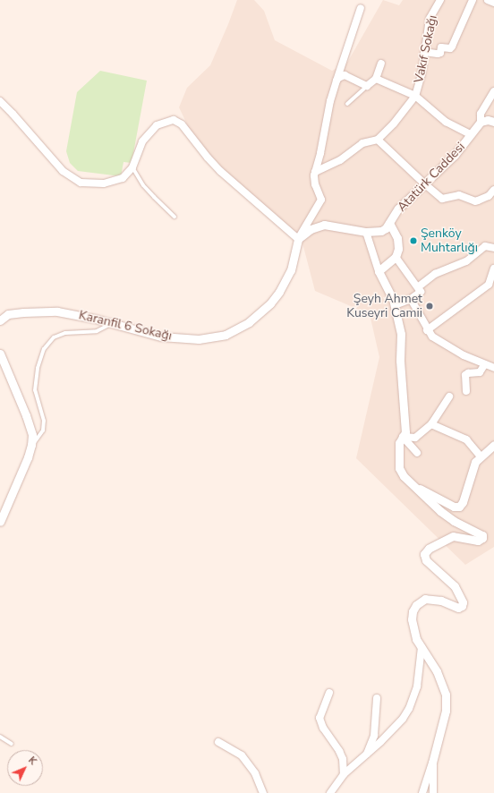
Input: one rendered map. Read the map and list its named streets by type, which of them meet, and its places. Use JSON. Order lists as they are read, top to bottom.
{
  "streets": {
    "street": ["Vakıf Sokağı", "Atatürk Caddesi", "Karanfil 6 Sokağı"]
  },
  "crossings": [
    ["Vakıf Sokağı", "Atatürk Caddesi"]
  ],
  "places": ["Şenköy Muhtarlığı", "Şeyh Ahmet Kuseyri Camii"],
  "north": "top right"
}
